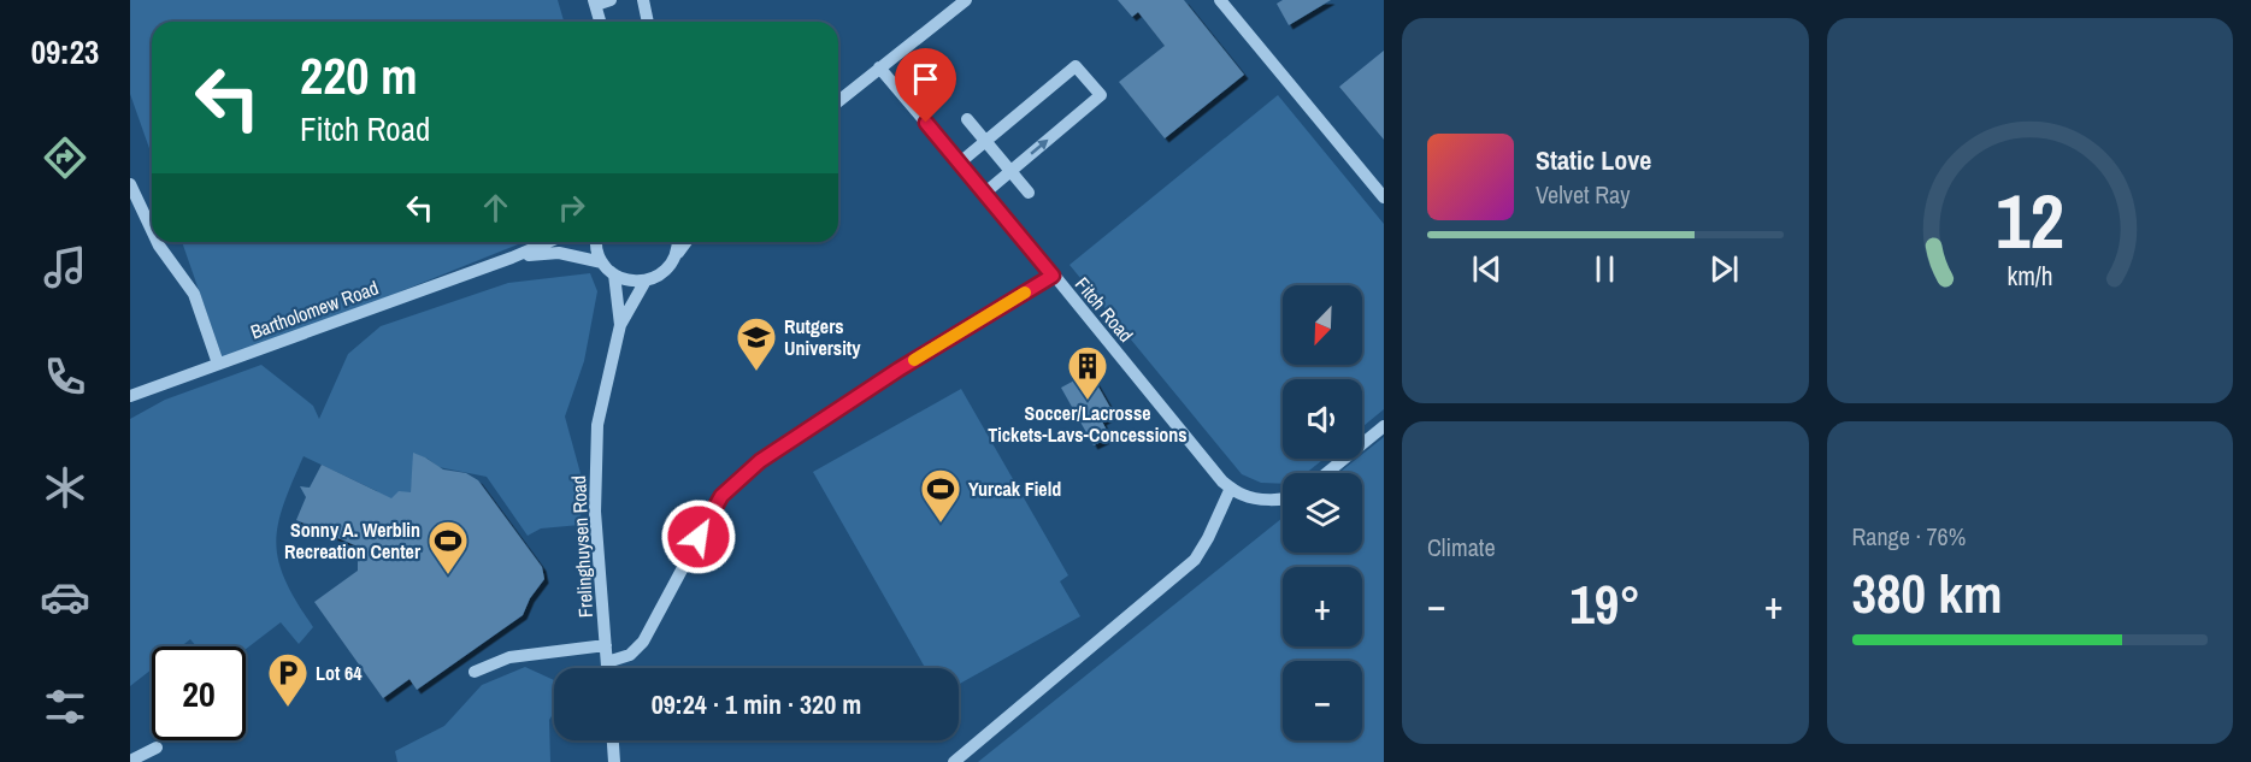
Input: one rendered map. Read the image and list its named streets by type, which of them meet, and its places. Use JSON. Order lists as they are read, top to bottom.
{
  "streets": {
    "street": ["Bartholomew Road", "Fitch Road", "Frelinghuysen Road"]
  },
  "places": {
    "school or university": ["Rutgers University"],
    "building": ["Soccer/Lacrosse Tickets-Lavs-Concessions"],
    "sports": ["Yurcak Field", "Sonny A. Werblin Recreation Center"],
    "parking": ["Lot 64"]
  },
  "north": "bottom left",
  "page": {
    "tabs": "09:23",
    "turn": ["220 m", "Fitch Road"],
    "song": ["Static Love", "Velvet Ray"],
    "map_buttons": ["+", "−"],
    "tile": [
      "Climate",
      ["Range · 76%", "380 km"]
    ],
    "heat": ["−", "19°", "+"],
    "limit": "20",
    "trip": "09:24 · 1 min · 320 m",
    "gauge": ["12", "km/h"]
  }
}
